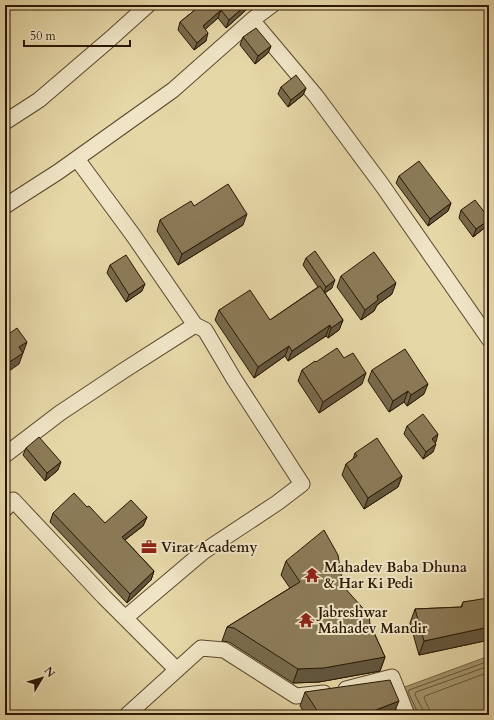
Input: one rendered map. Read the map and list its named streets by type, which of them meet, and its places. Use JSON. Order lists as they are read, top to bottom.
{
  "places": {
    "office": ["Virat Academy"],
    "temple": ["Mahadev Baba Dhuna & Har Ki Pedi", "Jabreshwar Mahadev Mandir"]
  },
  "scale_bar": "50 m",
  "north": "top right"
}
